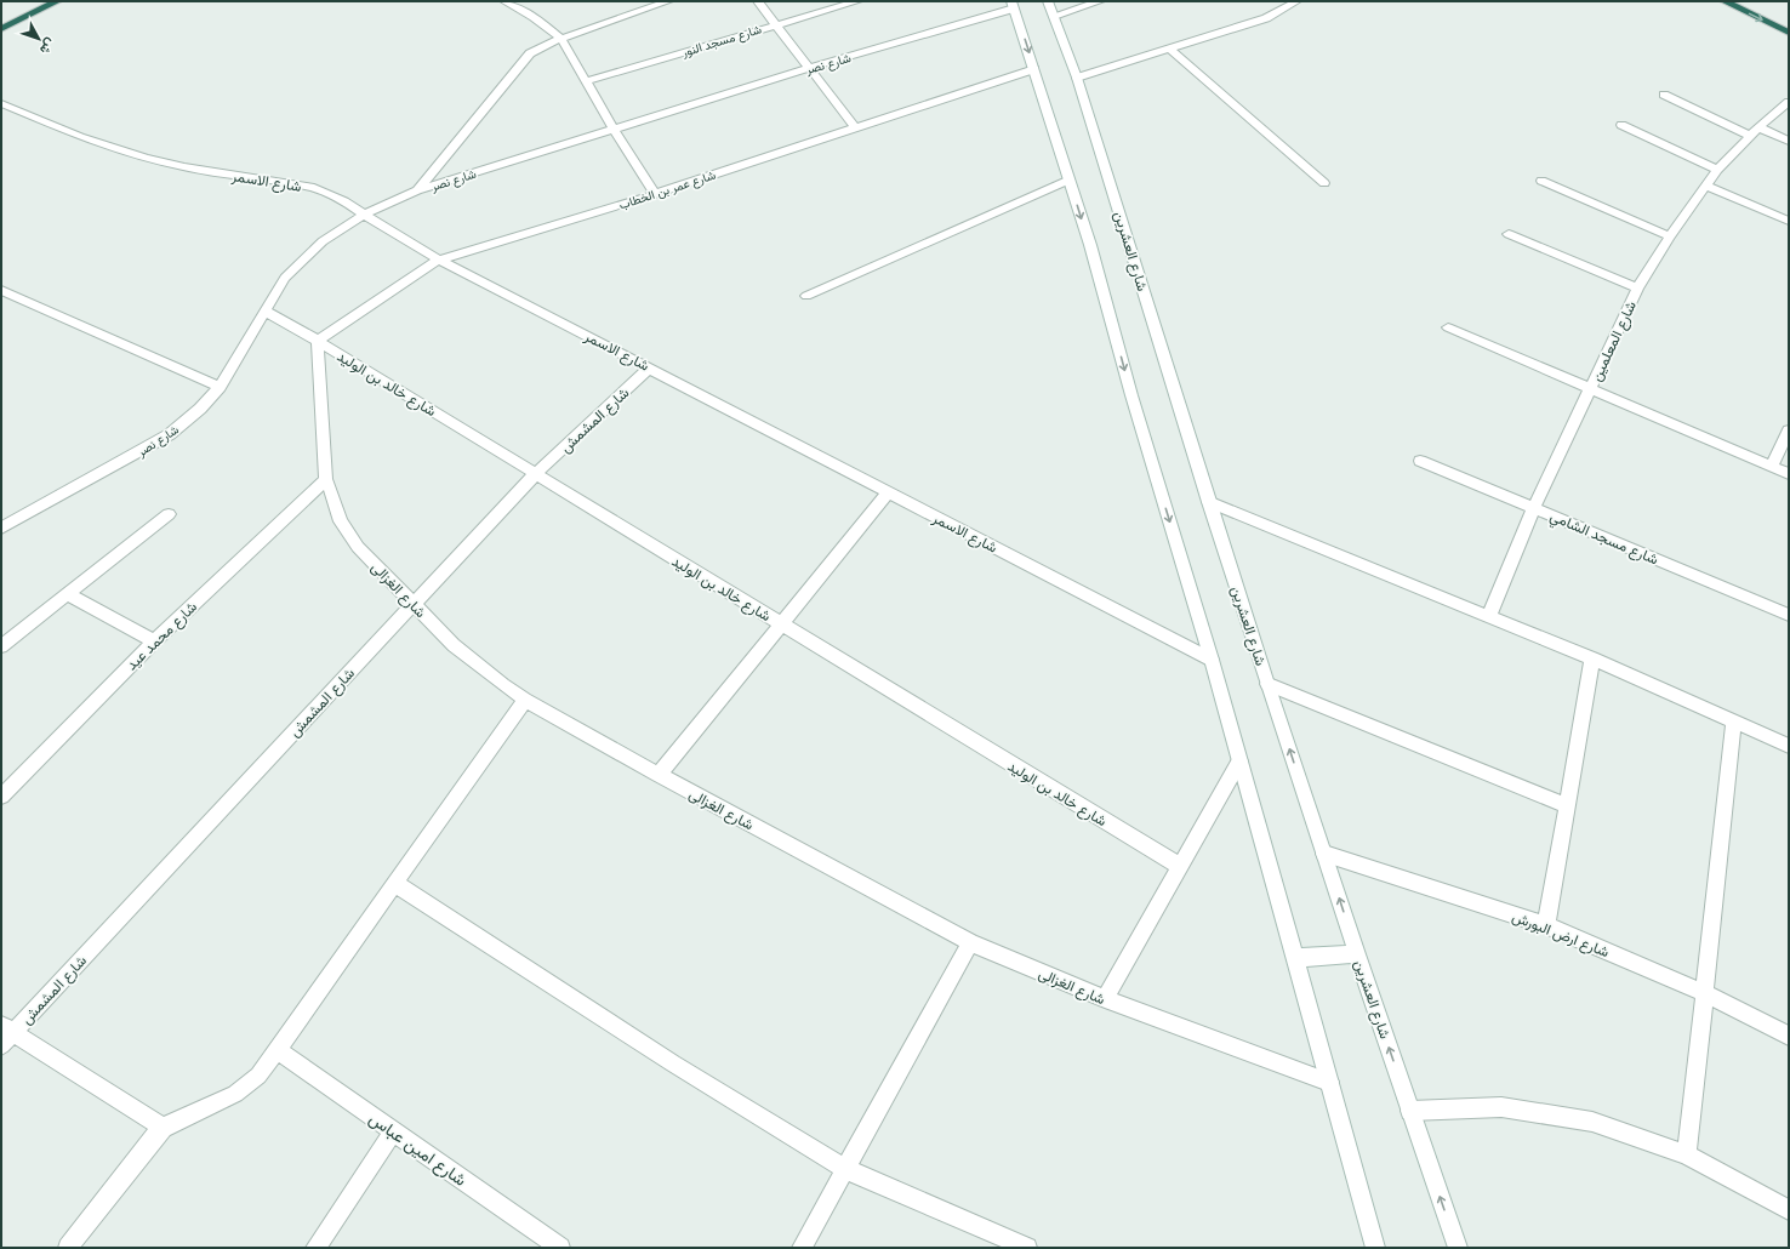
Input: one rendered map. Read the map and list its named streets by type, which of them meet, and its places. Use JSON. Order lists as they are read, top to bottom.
{
  "streets": {
    "street": [
      "شارع مسجد النور",
      "شارع نصر",
      "شارع الاسمر",
      "شارع عمر بن الخطاب",
      "شارع العشرين",
      "شارع المعلمين",
      "شارع خالد بن الوليد",
      "شارع المشمش",
      "شارع مسجد الشامي",
      "شارع الغزالى",
      "شارع محمد عيد",
      "شارع ارض البورش",
      "شارع امين عباس"
    ]
  },
  "crossings": [
    ["شارع نصر", "شارع الاسمر"],
    ["شارع نصر", "شارع خالد بن الوليد"],
    ["شارع الاسمر", "شارع عمر بن الخطاب"],
    ["شارع الاسمر", "شارع المشمش"],
    ["شارع عمر بن الخطاب", "شارع خالد بن الوليد"],
    ["شارع عمر بن الخطاب", "شارع الغزالى"],
    ["شارع العشرين", "شارع ارض البورش"],
    ["شارع المعلمين", "شارع مسجد الشامي"],
    ["شارع خالد بن الوليد", "شارع المشمش"],
    ["شارع خالد بن الوليد", "شارع الغزالى"],
    ["شارع المشمش", "شارع الغزالى"],
    ["شارع الغزالى", "شارع محمد عيد"]
  ],
  "north": "bottom right"
}
